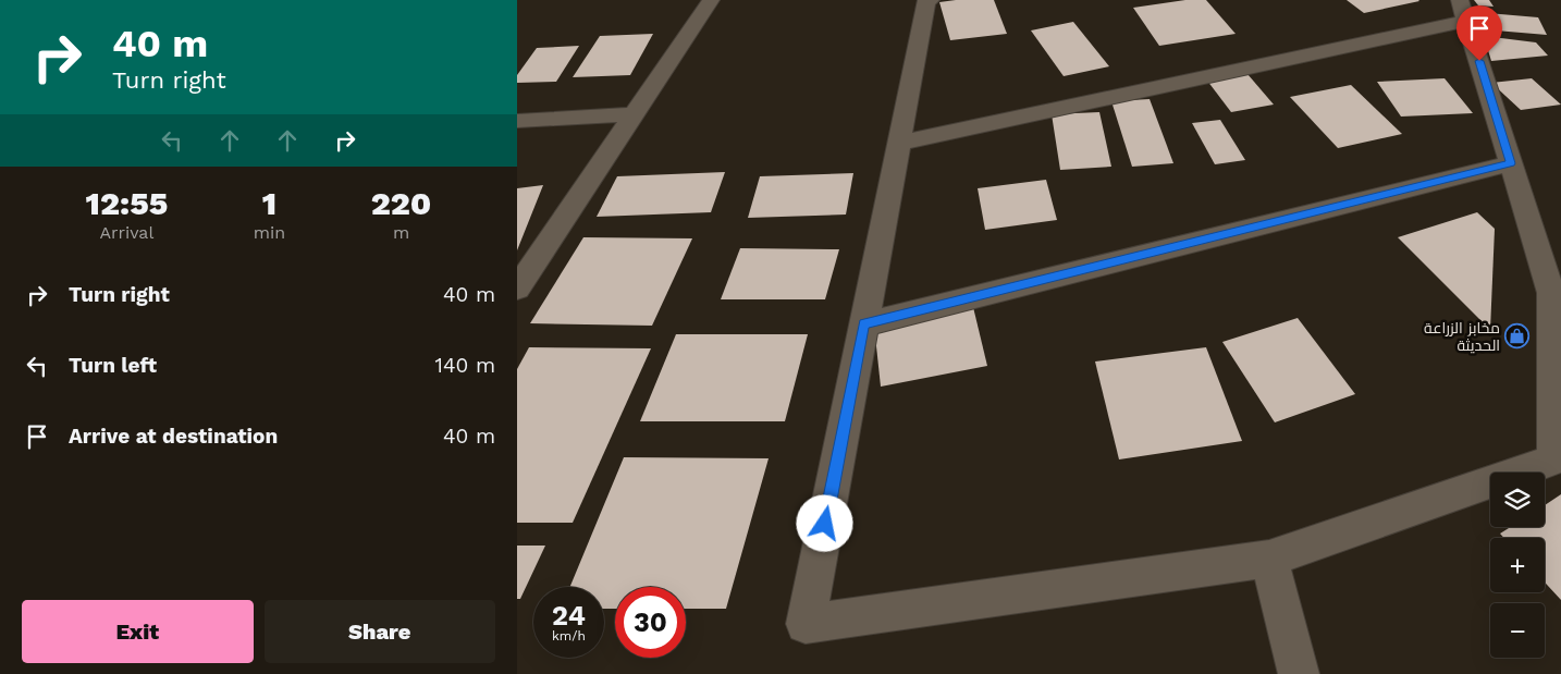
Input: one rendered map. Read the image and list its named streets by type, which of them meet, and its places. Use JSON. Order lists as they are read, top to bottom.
{
  "places": {
    "shop": ["مخابز الزراعة الحديثة"]
  },
  "page": {
    "turn": ["40 m", "Turn right"],
    "eta": [
      "12:55",
      "Arrival",
      "1",
      "min",
      "220",
      "m"
    ],
    "list": [
      {
        "name": "Turn right",
        "value": "40 m"
      },
      {
        "name": "Turn left",
        "value": "140 m"
      },
      {
        "name": "Arrive at destination",
        "value": "40 m"
      }
    ],
    "map_buttons": ["+", "−"],
    "speed": "24 km/h",
    "limit": "30",
    "buttons": ["Exit", "Share"]
  }
}
